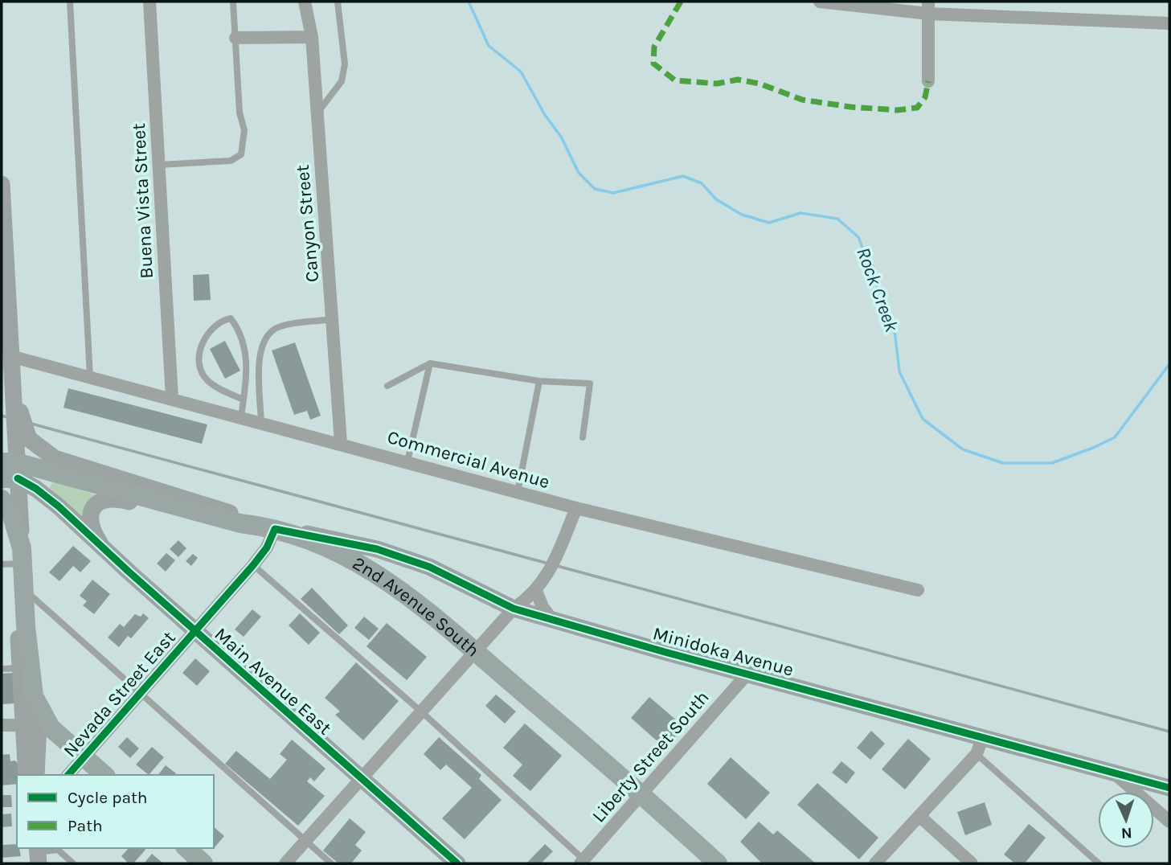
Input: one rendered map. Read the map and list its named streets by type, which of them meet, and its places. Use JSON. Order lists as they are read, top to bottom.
{
  "streets": {
    "main road": ["2nd Avenue South"],
    "street": [
      "Buena Vista Street",
      "Canyon Street",
      "Commercial Avenue",
      "Minidoka Avenue",
      "Main Avenue East",
      "Nevada Street East",
      "Liberty Street South"
    ]
  },
  "crossings": [
    ["Buena Vista Street", "Commercial Avenue"],
    ["Canyon Street", "Commercial Avenue"],
    ["Commercial Avenue", "Minidoka Avenue"],
    ["2nd Avenue South", "Minidoka Avenue"],
    ["2nd Avenue South", "Main Avenue East"],
    ["2nd Avenue South", "Nevada Street East"],
    ["2nd Avenue South", "Liberty Street South"],
    ["Minidoka Avenue", "Nevada Street East"],
    ["Minidoka Avenue", "Liberty Street South"],
    ["Main Avenue East", "Nevada Street East"]
  ],
  "water": ["Rock Creek"],
  "legend": ["Cycle path", "Path"],
  "north": "bottom"
}
